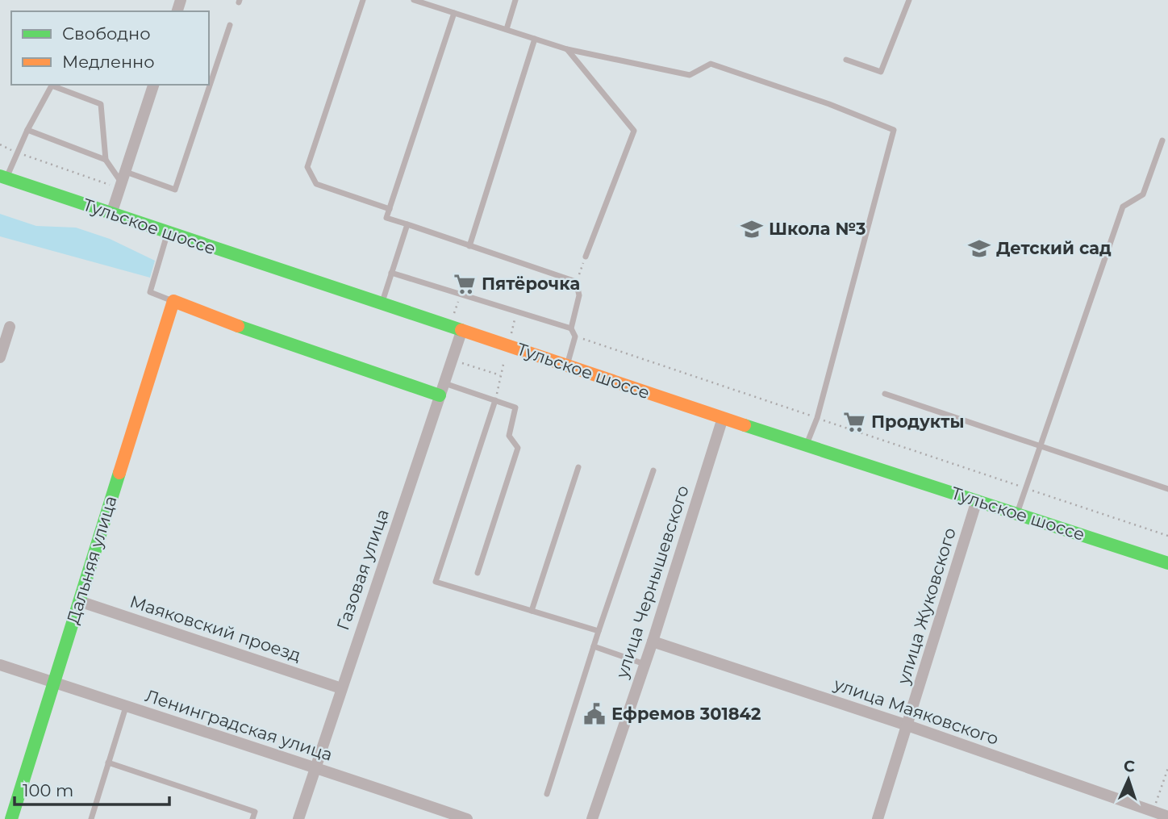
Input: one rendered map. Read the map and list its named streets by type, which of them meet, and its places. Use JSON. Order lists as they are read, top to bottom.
{
  "streets": {
    "main road": ["Тульское шоссе", "Дальняя улица"],
    "street": [
      "Газовая улица",
      "улица Чернышевского",
      "улица Жуковского",
      "Маяковский проезд",
      "улица Маяковского",
      "Ленинградская улица"
    ]
  },
  "crossings": [
    ["Тульское шоссе", "Газовая улица"],
    ["Тульское шоссе", "улица Чернышевского"],
    ["Тульское шоссе", "улица Жуковского"],
    ["Дальняя улица", "Маяковский проезд"],
    ["Дальняя улица", "Ленинградская улица"],
    ["Газовая улица", "Маяковский проезд"],
    ["Газовая улица", "Ленинградская улица"],
    ["улица Чернышевского", "улица Маяковского"],
    ["улица Жуковского", "улица Маяковского"]
  ],
  "places": {
    "school or university": ["Школа №3", "Детский сад"],
    "supermarket": ["Пятёрочка", "Продукты"],
    "public building": ["Ефремов 301842"]
  },
  "legend": ["Свободно", "Медленно"],
  "scale_bar": "100 m",
  "north": "top"
}
